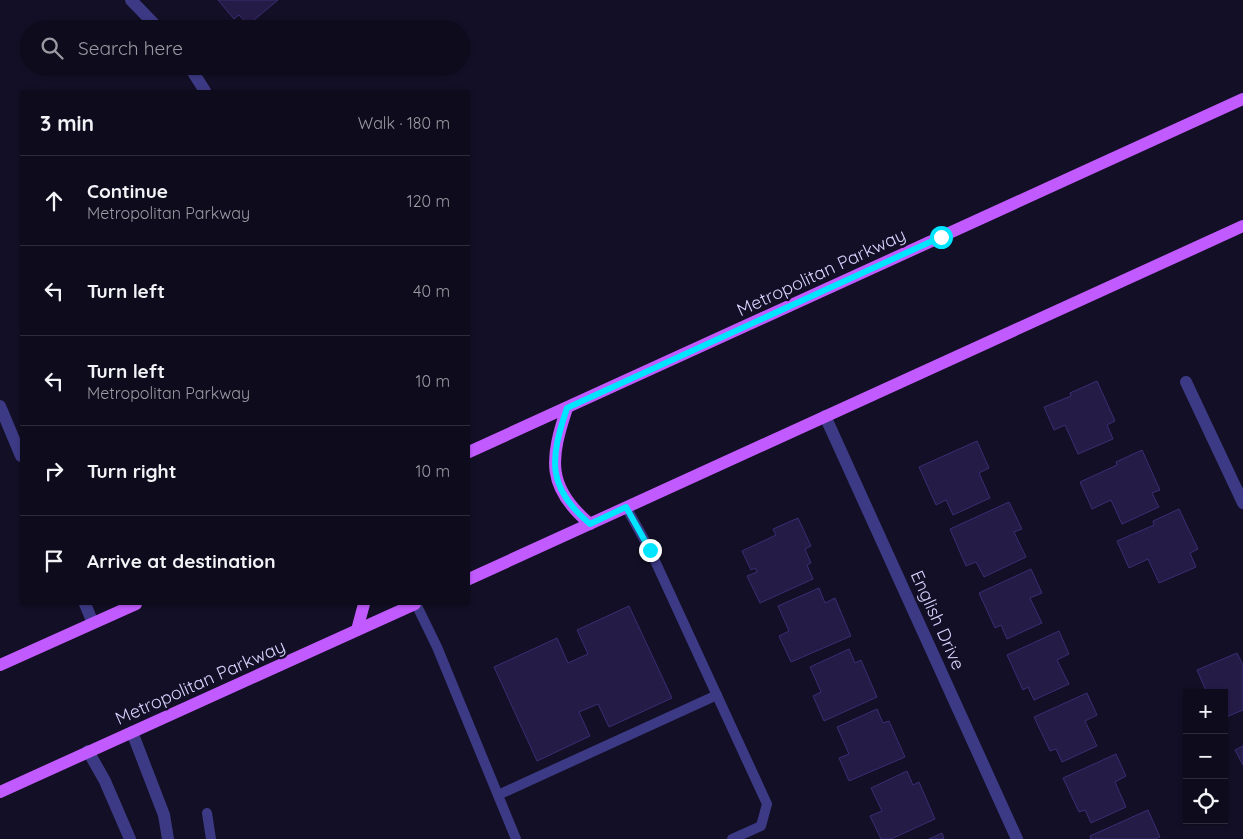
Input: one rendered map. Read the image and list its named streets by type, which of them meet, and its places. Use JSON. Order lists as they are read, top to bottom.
{
  "streets": {
    "main road": ["Metropolitan Parkway"],
    "street": ["English Drive"]
  },
  "page": {
    "search": "Search here",
    "heading": ["3 min", "Walk · 180 m"],
    "list": [
      ["Continue", "Metropolitan Parkway", "120 m"],
      ["Turn left", "40 m"],
      ["Turn left", "Metropolitan Parkway", "10 m"],
      ["Turn right", "10 m"],
      "Arrive at destination"
    ],
    "map_buttons": ["+", "−"]
  }
}
